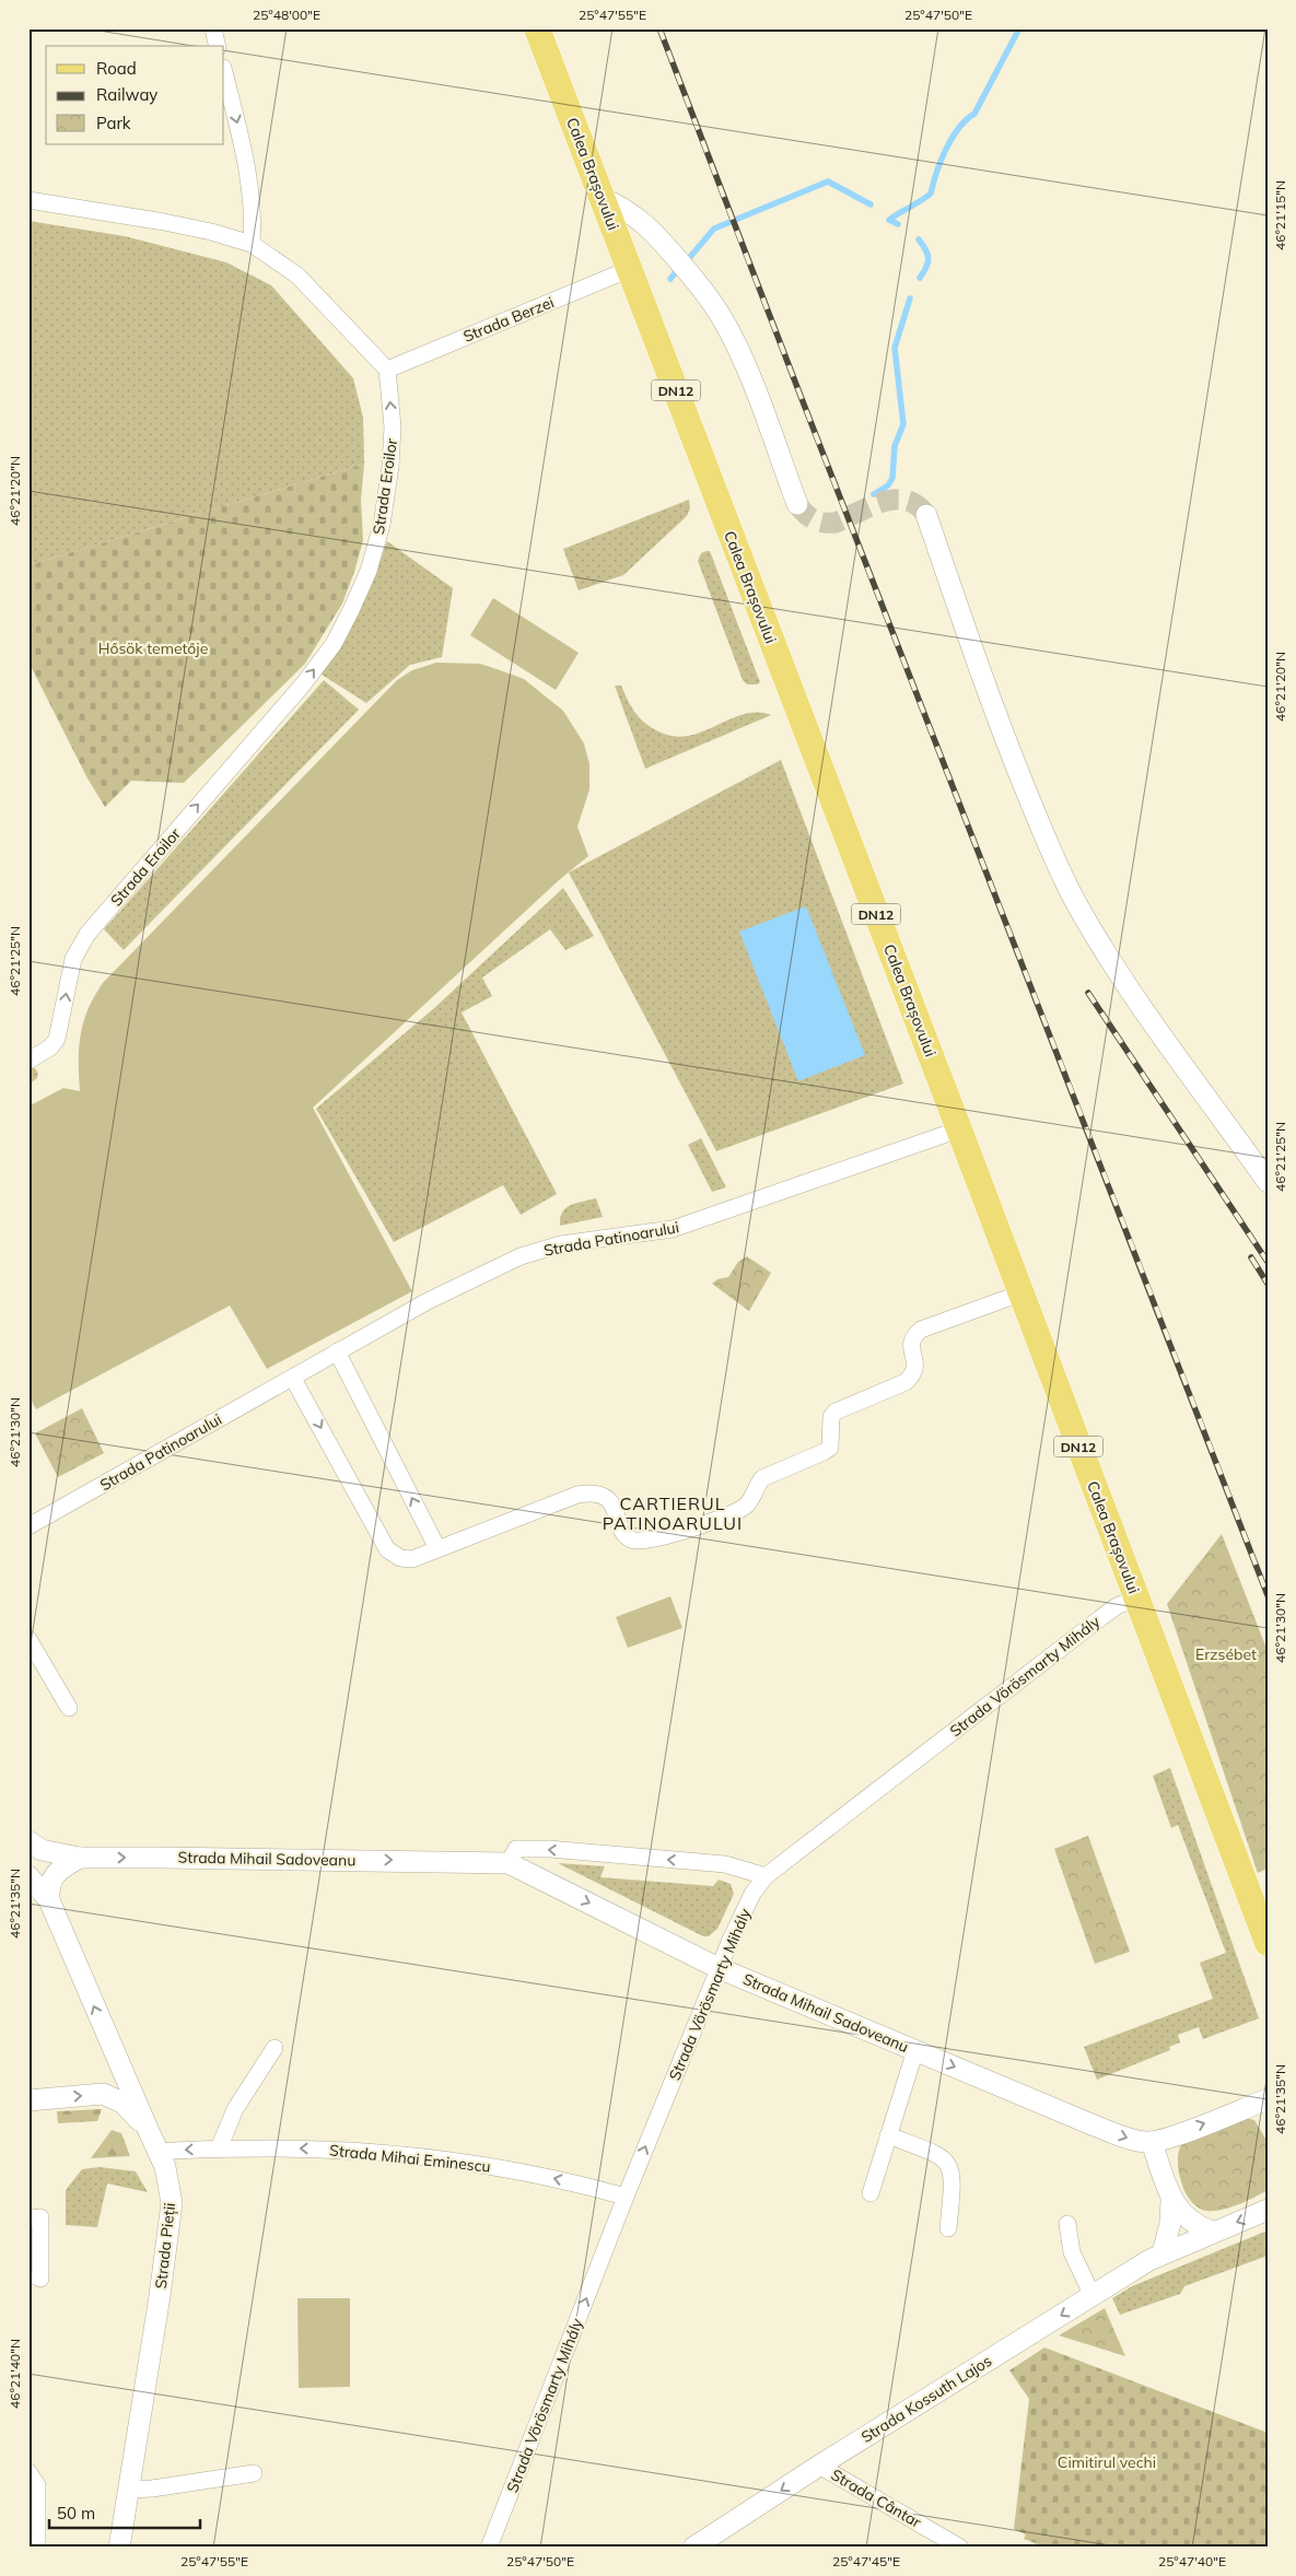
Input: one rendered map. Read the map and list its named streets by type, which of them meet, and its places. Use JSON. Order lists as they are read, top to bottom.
{
  "streets": {
    "main road": ["Calea Brașovului", "DN12"],
    "street": [
      "Strada Berzei",
      "Strada Eroilor",
      "Strada Patinoarului",
      "Strada Vörösmarty Mihály",
      "Strada Mihail Sadoveanu",
      "Strada Mihai Eminescu",
      "Strada Pieții",
      "Strada Kossuth Lajos",
      "Strada Cântar"
    ]
  },
  "crossings": [
    ["Calea Brașovului", "Strada Berzei"],
    ["Calea Brașovului", "Strada Patinoarului"],
    ["Calea Brașovului", "Strada Vörösmarty Mihály"],
    ["Strada Berzei", "Strada Eroilor"],
    ["Strada Vörösmarty Mihály", "Strada Mihail Sadoveanu"],
    ["Strada Vörösmarty Mihály", "Strada Mihai Eminescu"],
    ["Strada Mihai Eminescu", "Strada Pieții"],
    ["Strada Kossuth Lajos", "Strada Cântar"]
  ],
  "one_way": [
    "Strada Eroilor",
    "Strada Vörösmarty Mihály",
    "Strada Mihail Sadoveanu",
    "Strada Mihai Eminescu",
    "Strada Kossuth Lajos"
  ],
  "districts": ["CARTIERUL PATINOARULUI"],
  "parks": ["Hősök temetője", "Erzsébet", "Cimitirul vechi"],
  "legend": ["Road", "Railway", "Park"],
  "scale_bar": "50 m",
  "coordinates": [
    "25°48'00\"E",
    "25°47'55\"E",
    "25°47'50\"E",
    "46°21'15\"N",
    "46°21'20\"N",
    "46°21'25\"N",
    "46°21'30\"N",
    "46°21'35\"N",
    "46°21'40\"N",
    "25°47'45\"E",
    "25°47'40\"E"
  ]
}
